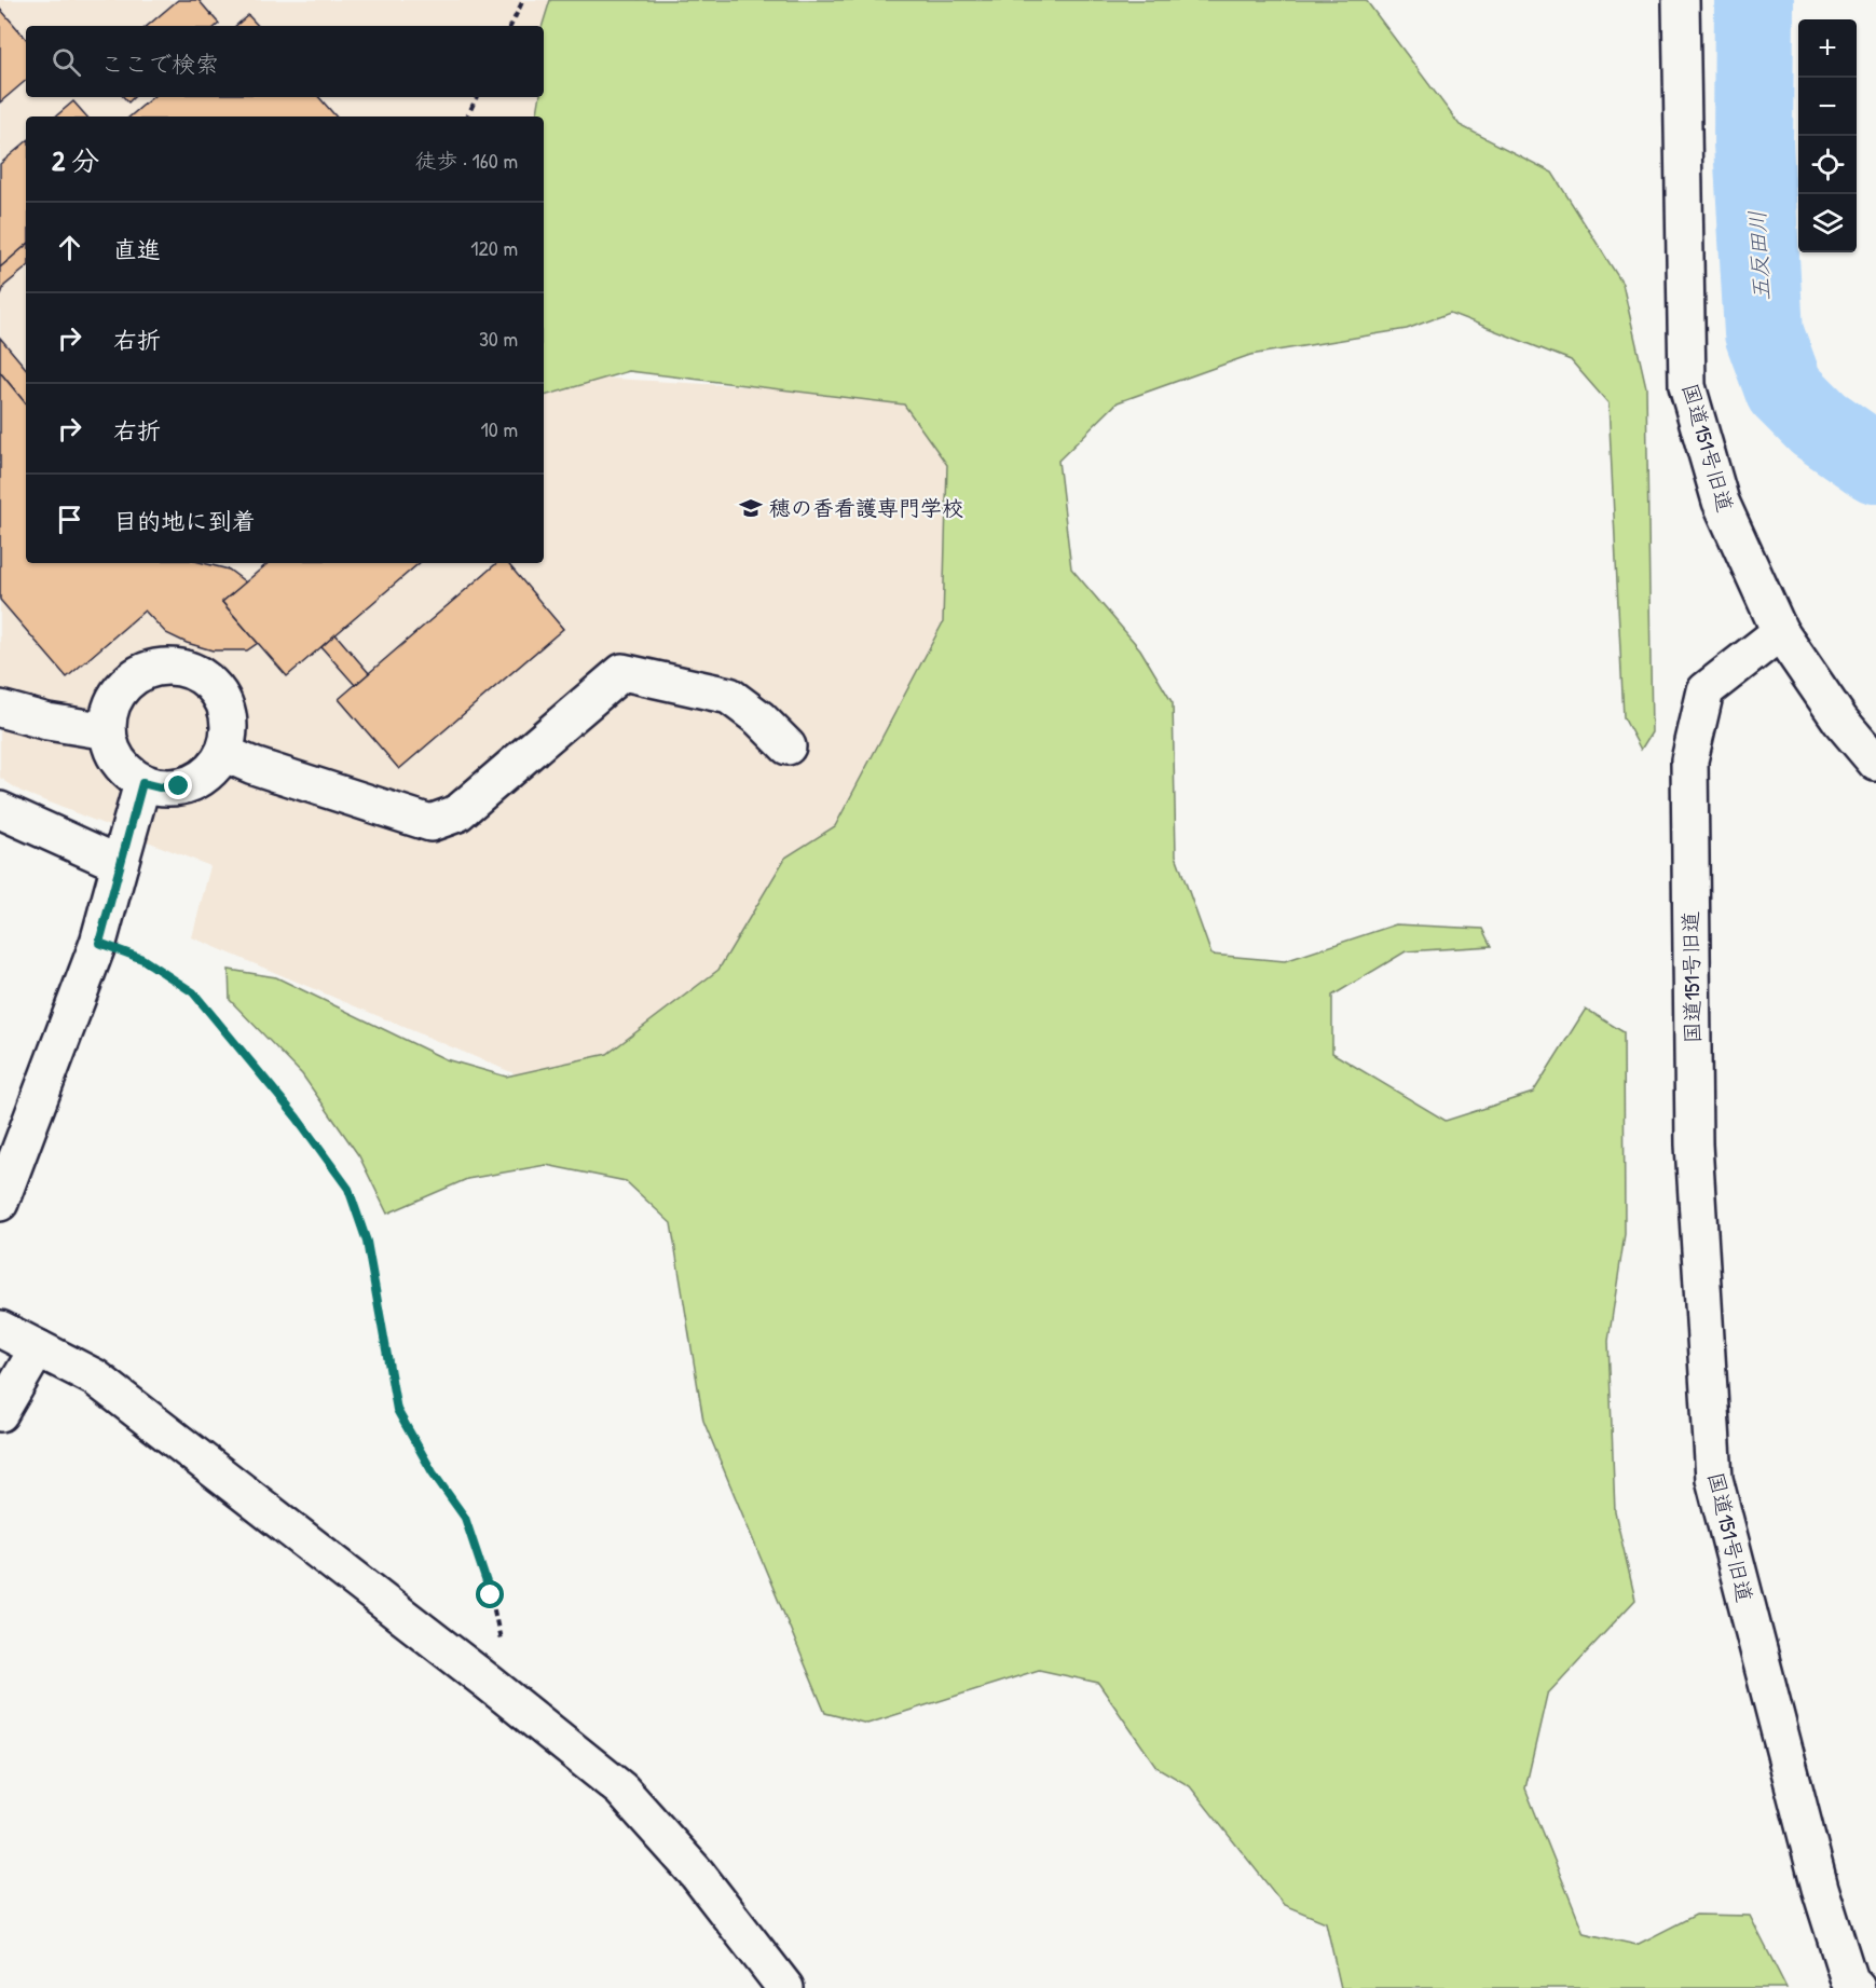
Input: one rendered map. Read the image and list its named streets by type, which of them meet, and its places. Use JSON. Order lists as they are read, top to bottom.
{
  "streets": {
    "street": ["国道151号旧道"]
  },
  "water": ["五反田川"],
  "places": {
    "school or university": ["穂の香看護専門学校"]
  },
  "page": {
    "map_buttons": ["+", "−"],
    "search": "ここで検索",
    "heading": ["2 分", "徒歩 · 160 m"],
    "list": [
      ["直進", "120 m"],
      ["右折", "30 m"],
      ["右折", "10 m"],
      "目的地に到着"
    ]
  }
}
